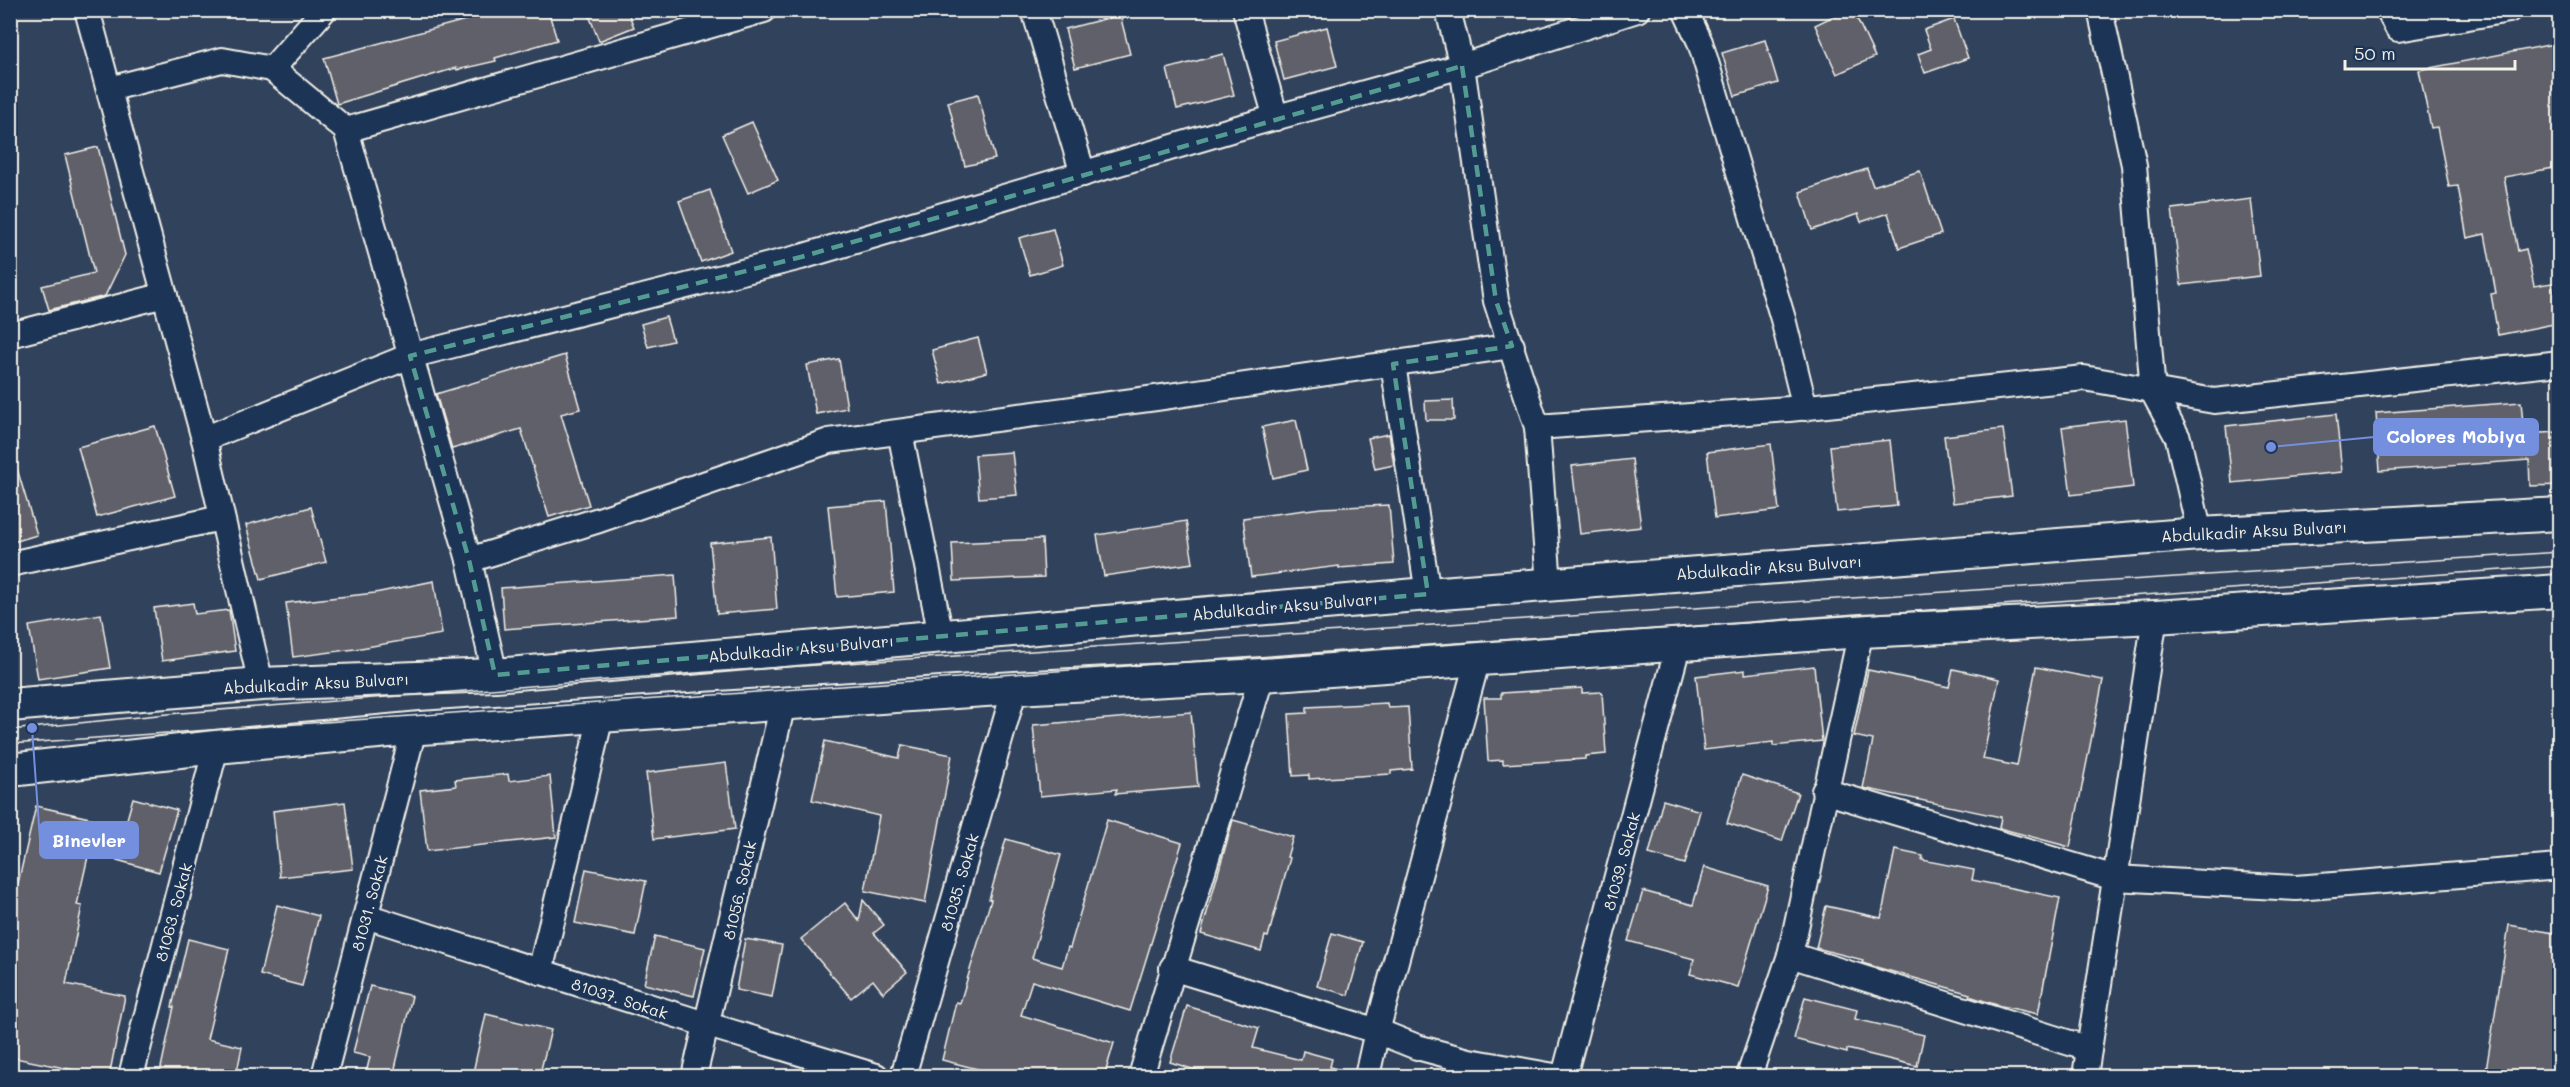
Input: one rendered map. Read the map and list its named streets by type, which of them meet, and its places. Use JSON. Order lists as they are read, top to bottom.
{
  "streets": {
    "main road": ["Abdulkadir Aksu Bulvarı"],
    "street": [
      "81039. Sokak",
      "81035. Sokak",
      "81056. Sokak",
      "81031. Sokak",
      "81063. Sokak",
      "81037. Sokak"
    ]
  },
  "crossings": [
    ["81056. Sokak", "81037. Sokak"],
    ["81031. Sokak", "81037. Sokak"]
  ],
  "places": ["Colores Mobiya", "Binevler"],
  "scale_bar": "50 m"
}
